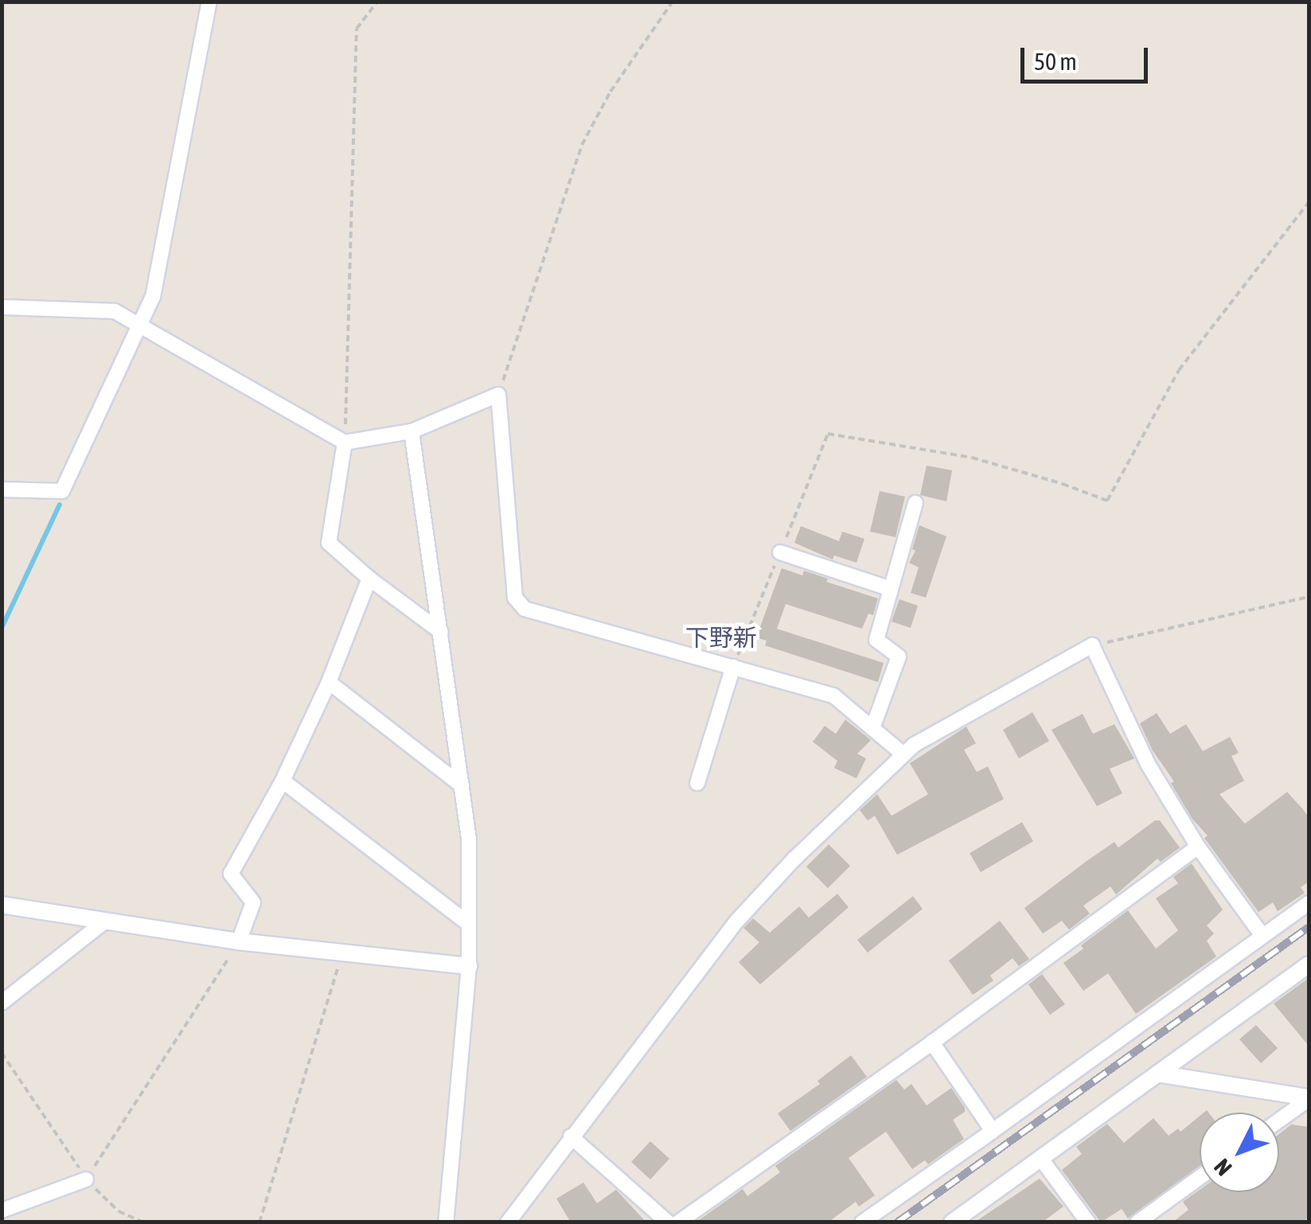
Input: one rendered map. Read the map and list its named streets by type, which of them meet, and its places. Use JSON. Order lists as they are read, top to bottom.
{
  "districts": ["下野新"],
  "scale_bar": "50 m",
  "north": "bottom left"
}
